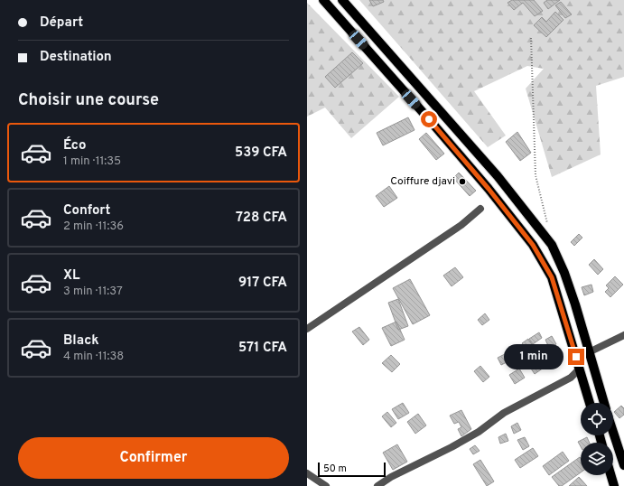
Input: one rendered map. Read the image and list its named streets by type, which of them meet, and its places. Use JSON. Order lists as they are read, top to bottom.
{
  "places": ["Coiffure djavi"],
  "scale_bar": "50 m",
  "page": {
    "banner": ["Départ", "Destination"],
    "heading": "Choisir une course",
    "list": [
      {
        "name": "Éco",
        "note": "1 min · 11:35",
        "value": "539 CFA"
      },
      {
        "name": "Confort",
        "note": "2 min · 11:36",
        "value": "728 CFA"
      },
      {
        "name": "XL",
        "note": "3 min · 11:37",
        "value": "917 CFA"
      },
      {
        "name": "Black",
        "note": "4 min · 11:38",
        "value": "571 CFA"
      }
    ],
    "bubble": "1 min",
    "buttons": "Confirmer",
    "scale": "50 m"
  }
}
